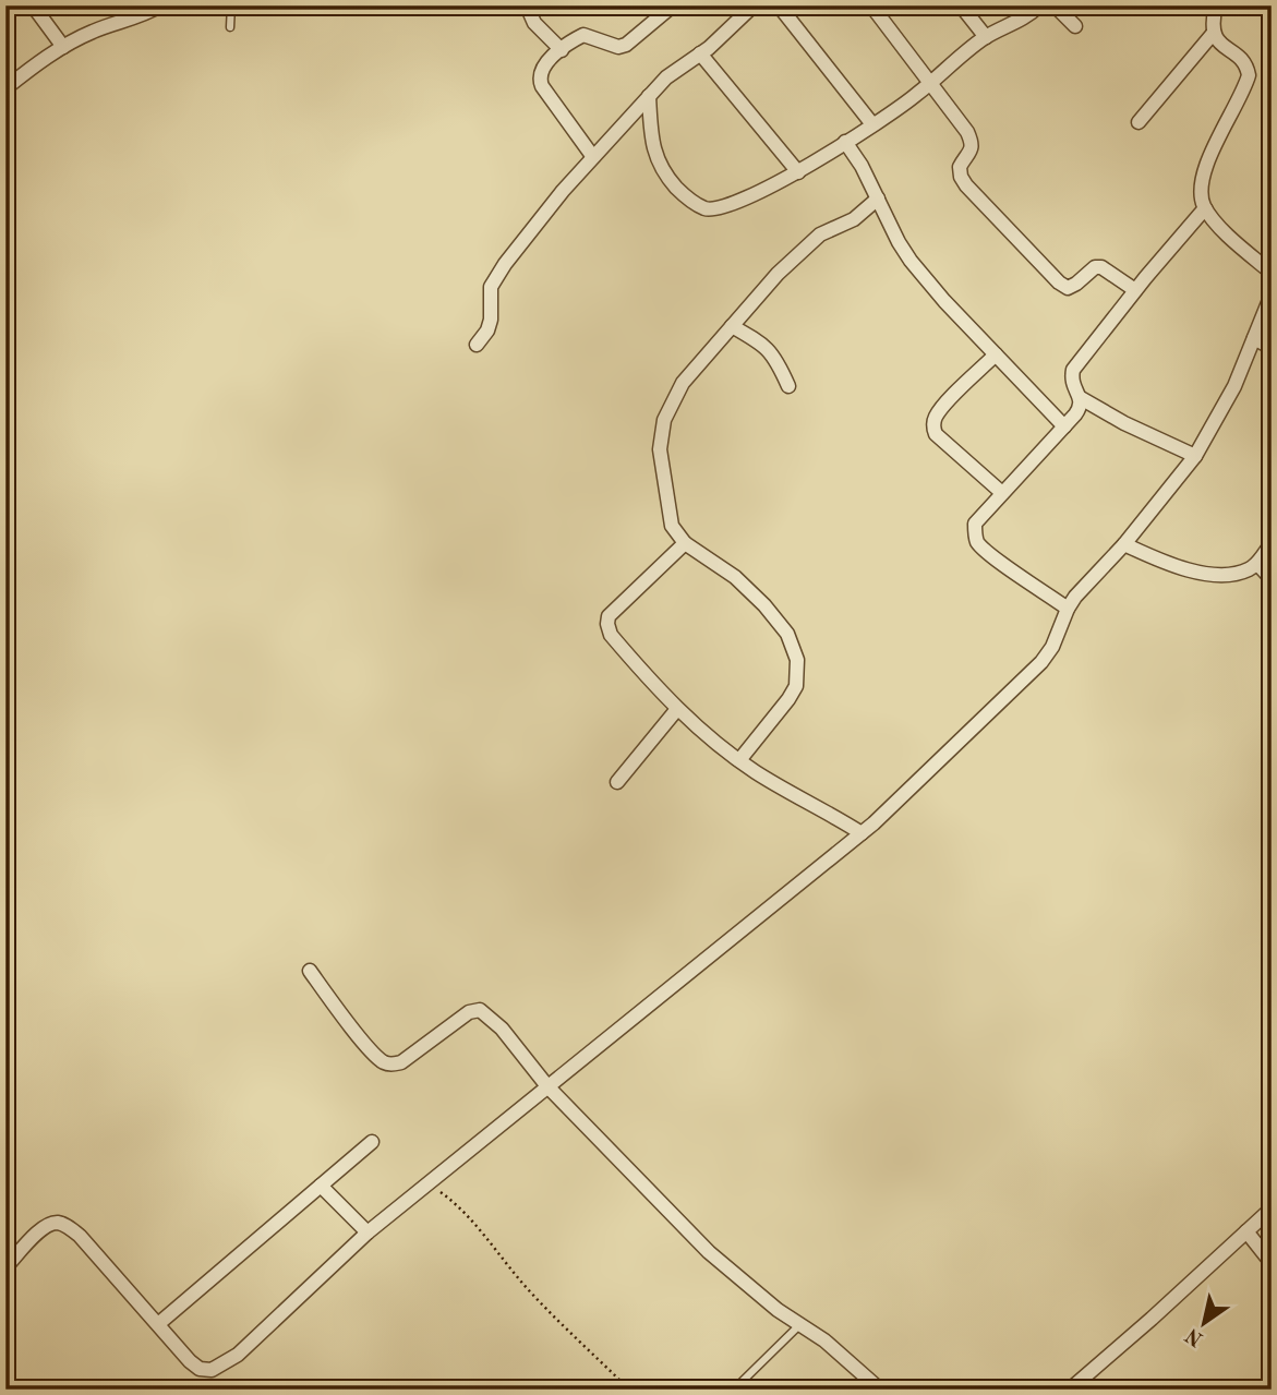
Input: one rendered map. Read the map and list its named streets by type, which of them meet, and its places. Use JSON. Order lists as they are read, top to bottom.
{
  "north": "bottom left"
}
